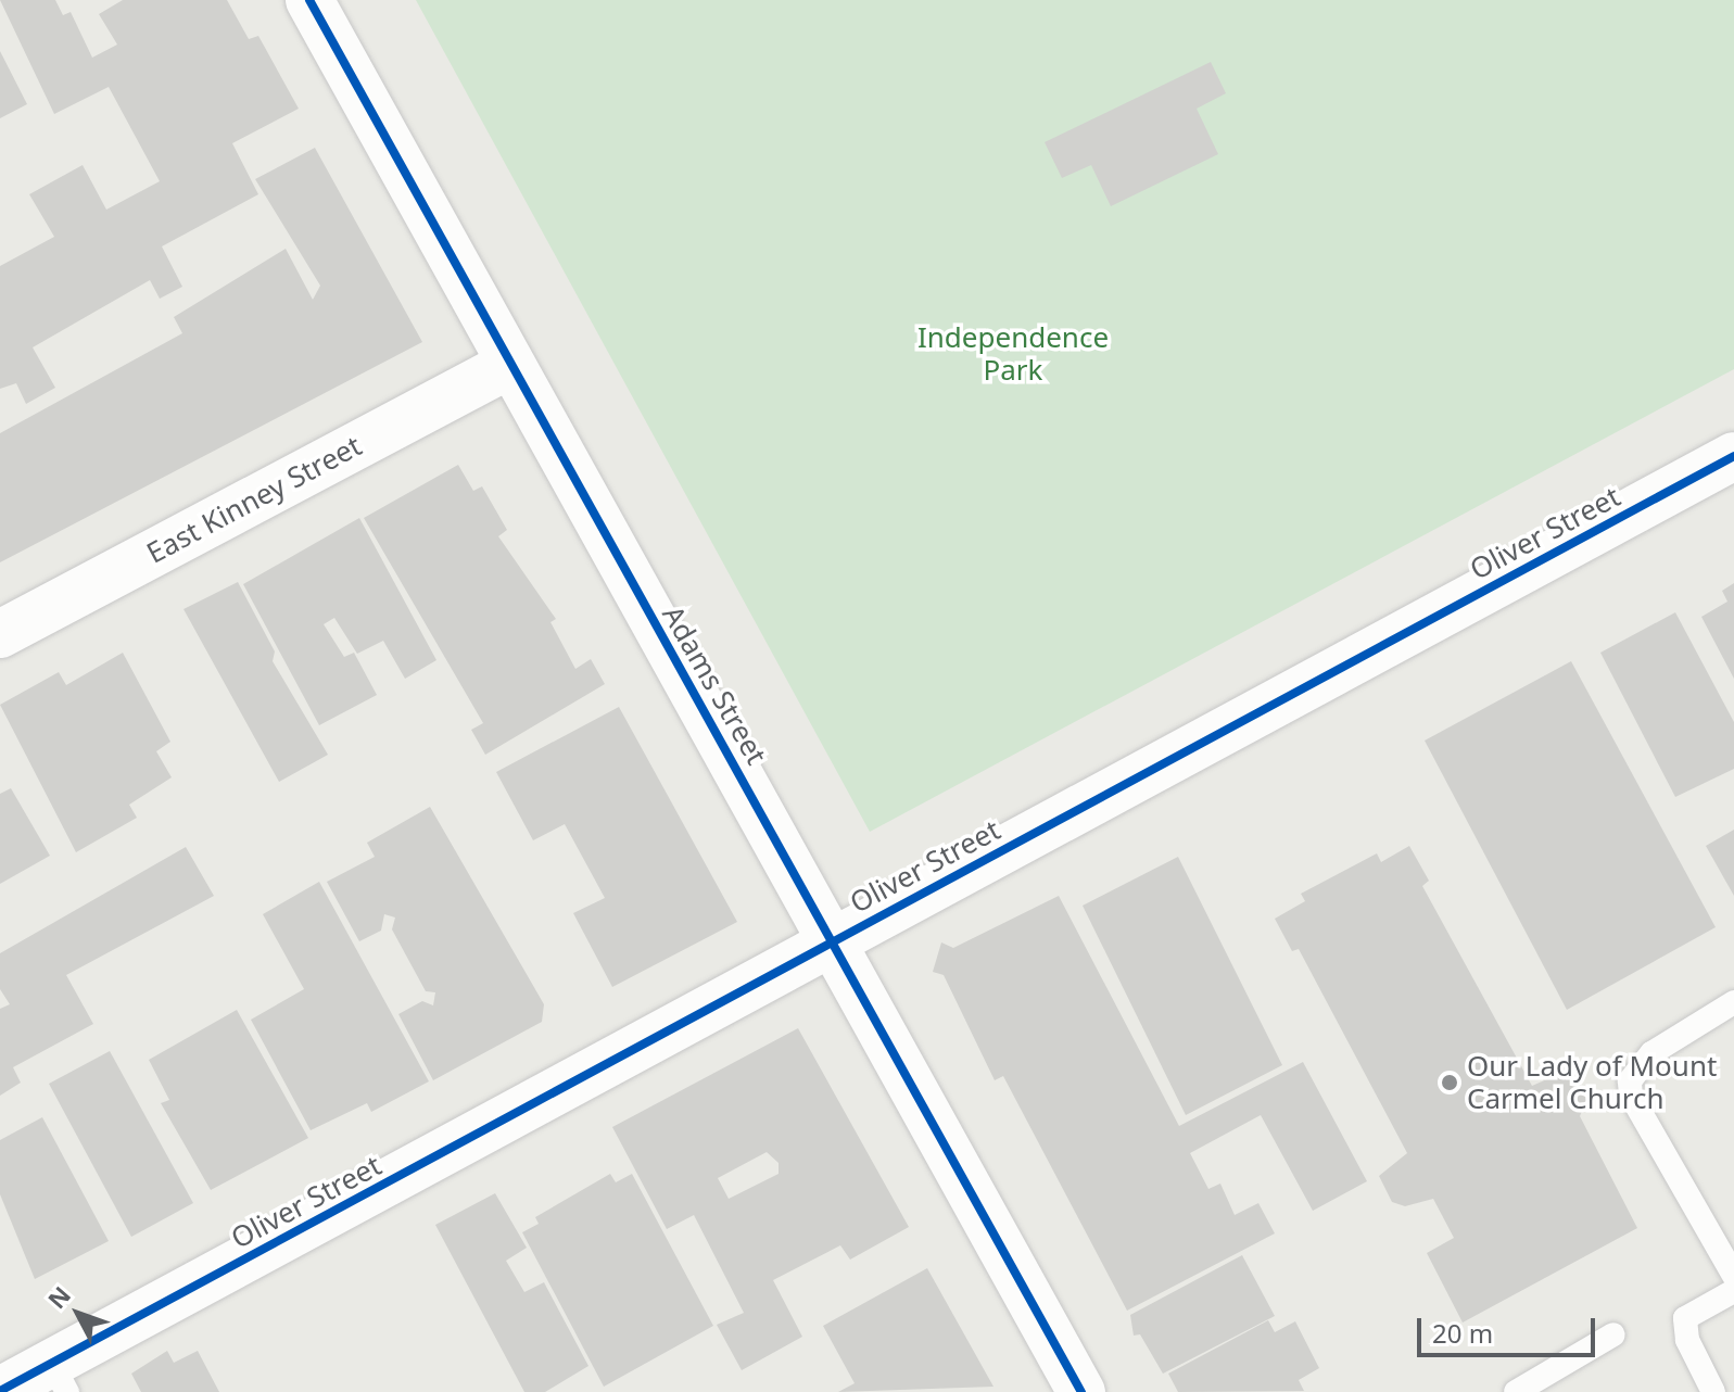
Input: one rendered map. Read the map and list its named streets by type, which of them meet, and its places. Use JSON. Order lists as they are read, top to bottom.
{
  "streets": {
    "street": ["East Kinney Street", "Oliver Street", "Adams Street"]
  },
  "crossings": [
    ["East Kinney Street", "Adams Street"],
    ["Oliver Street", "Adams Street"]
  ],
  "parks": ["Independence Park"],
  "places": ["Our Lady of Mount Carmel Church"],
  "scale_bar": "20 m",
  "north": "top left"
}
